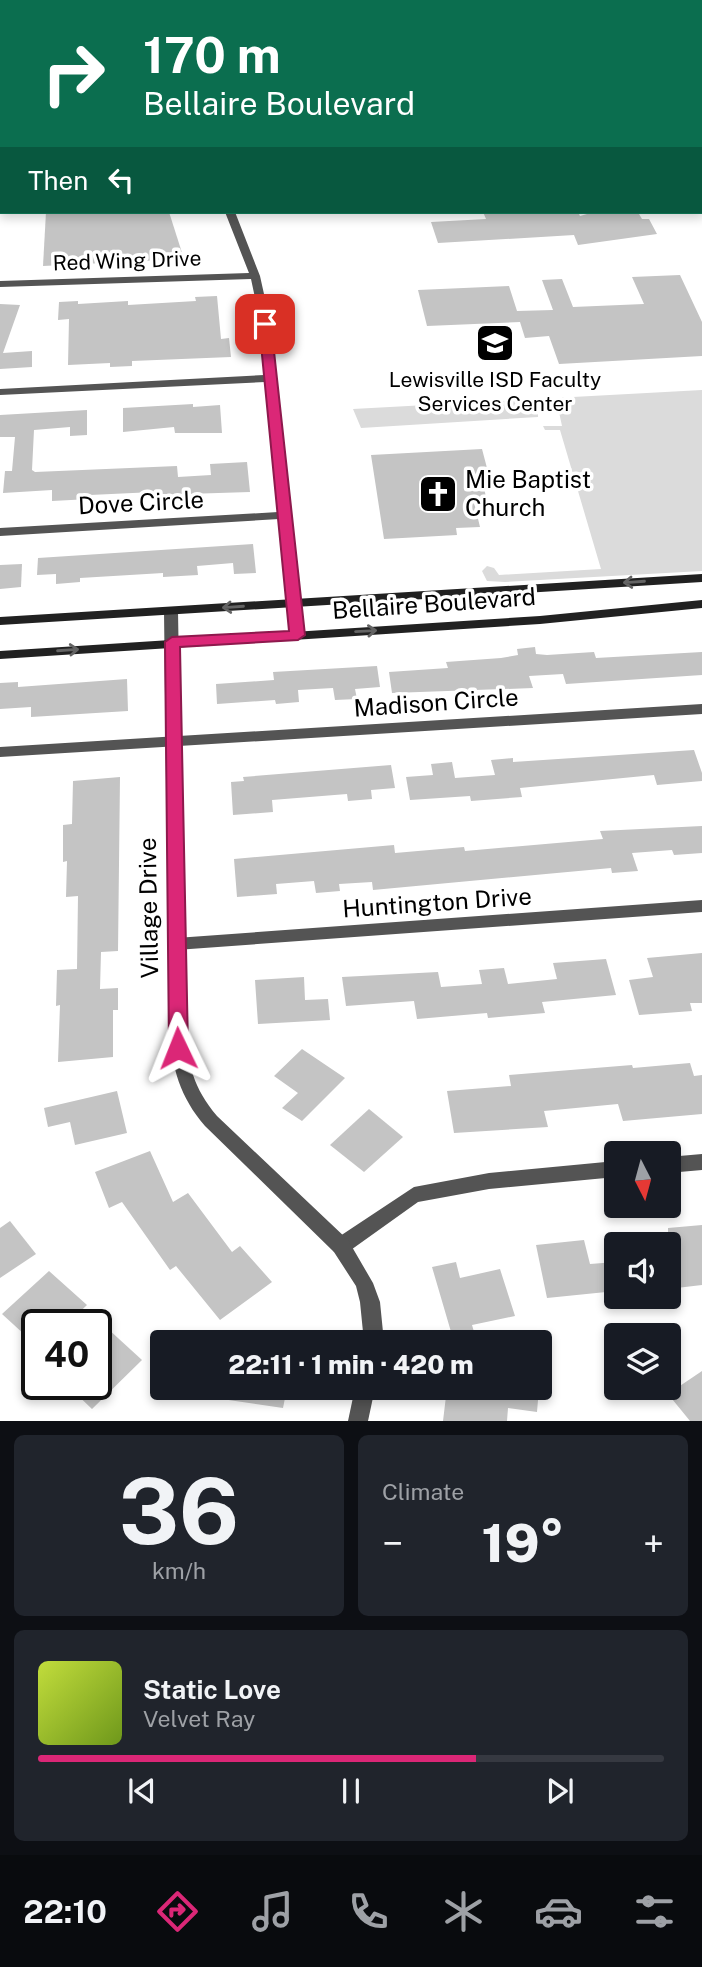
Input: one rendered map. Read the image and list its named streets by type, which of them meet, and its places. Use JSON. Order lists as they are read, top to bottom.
{
  "streets": {
    "main road": ["Bellaire Boulevard"],
    "street": [
      "Red Wing Drive",
      "Dove Circle",
      "Madison Circle",
      "Huntington Drive",
      "Village Drive"
    ]
  },
  "crossings": [
    ["Bellaire Boulevard", "Village Drive"],
    ["Madison Circle", "Village Drive"],
    ["Huntington Drive", "Village Drive"]
  ],
  "places": {
    "school or university": ["Lewisville ISD Faculty Services Center"],
    "church": ["Mie Baptist Church"]
  },
  "north": "bottom",
  "page": {
    "turn": ["170 m", "Bellaire Boulevard"],
    "then": "Then",
    "limit": "40",
    "trip": "22:11 · 1 min · 420 m",
    "tile": [
      ["36", "km/h"],
      "Climate"
    ],
    "heat": ["−", "19°", "+"],
    "song": ["Static Love", "Velvet Ray"],
    "tabs": "22:10"
  }
}
